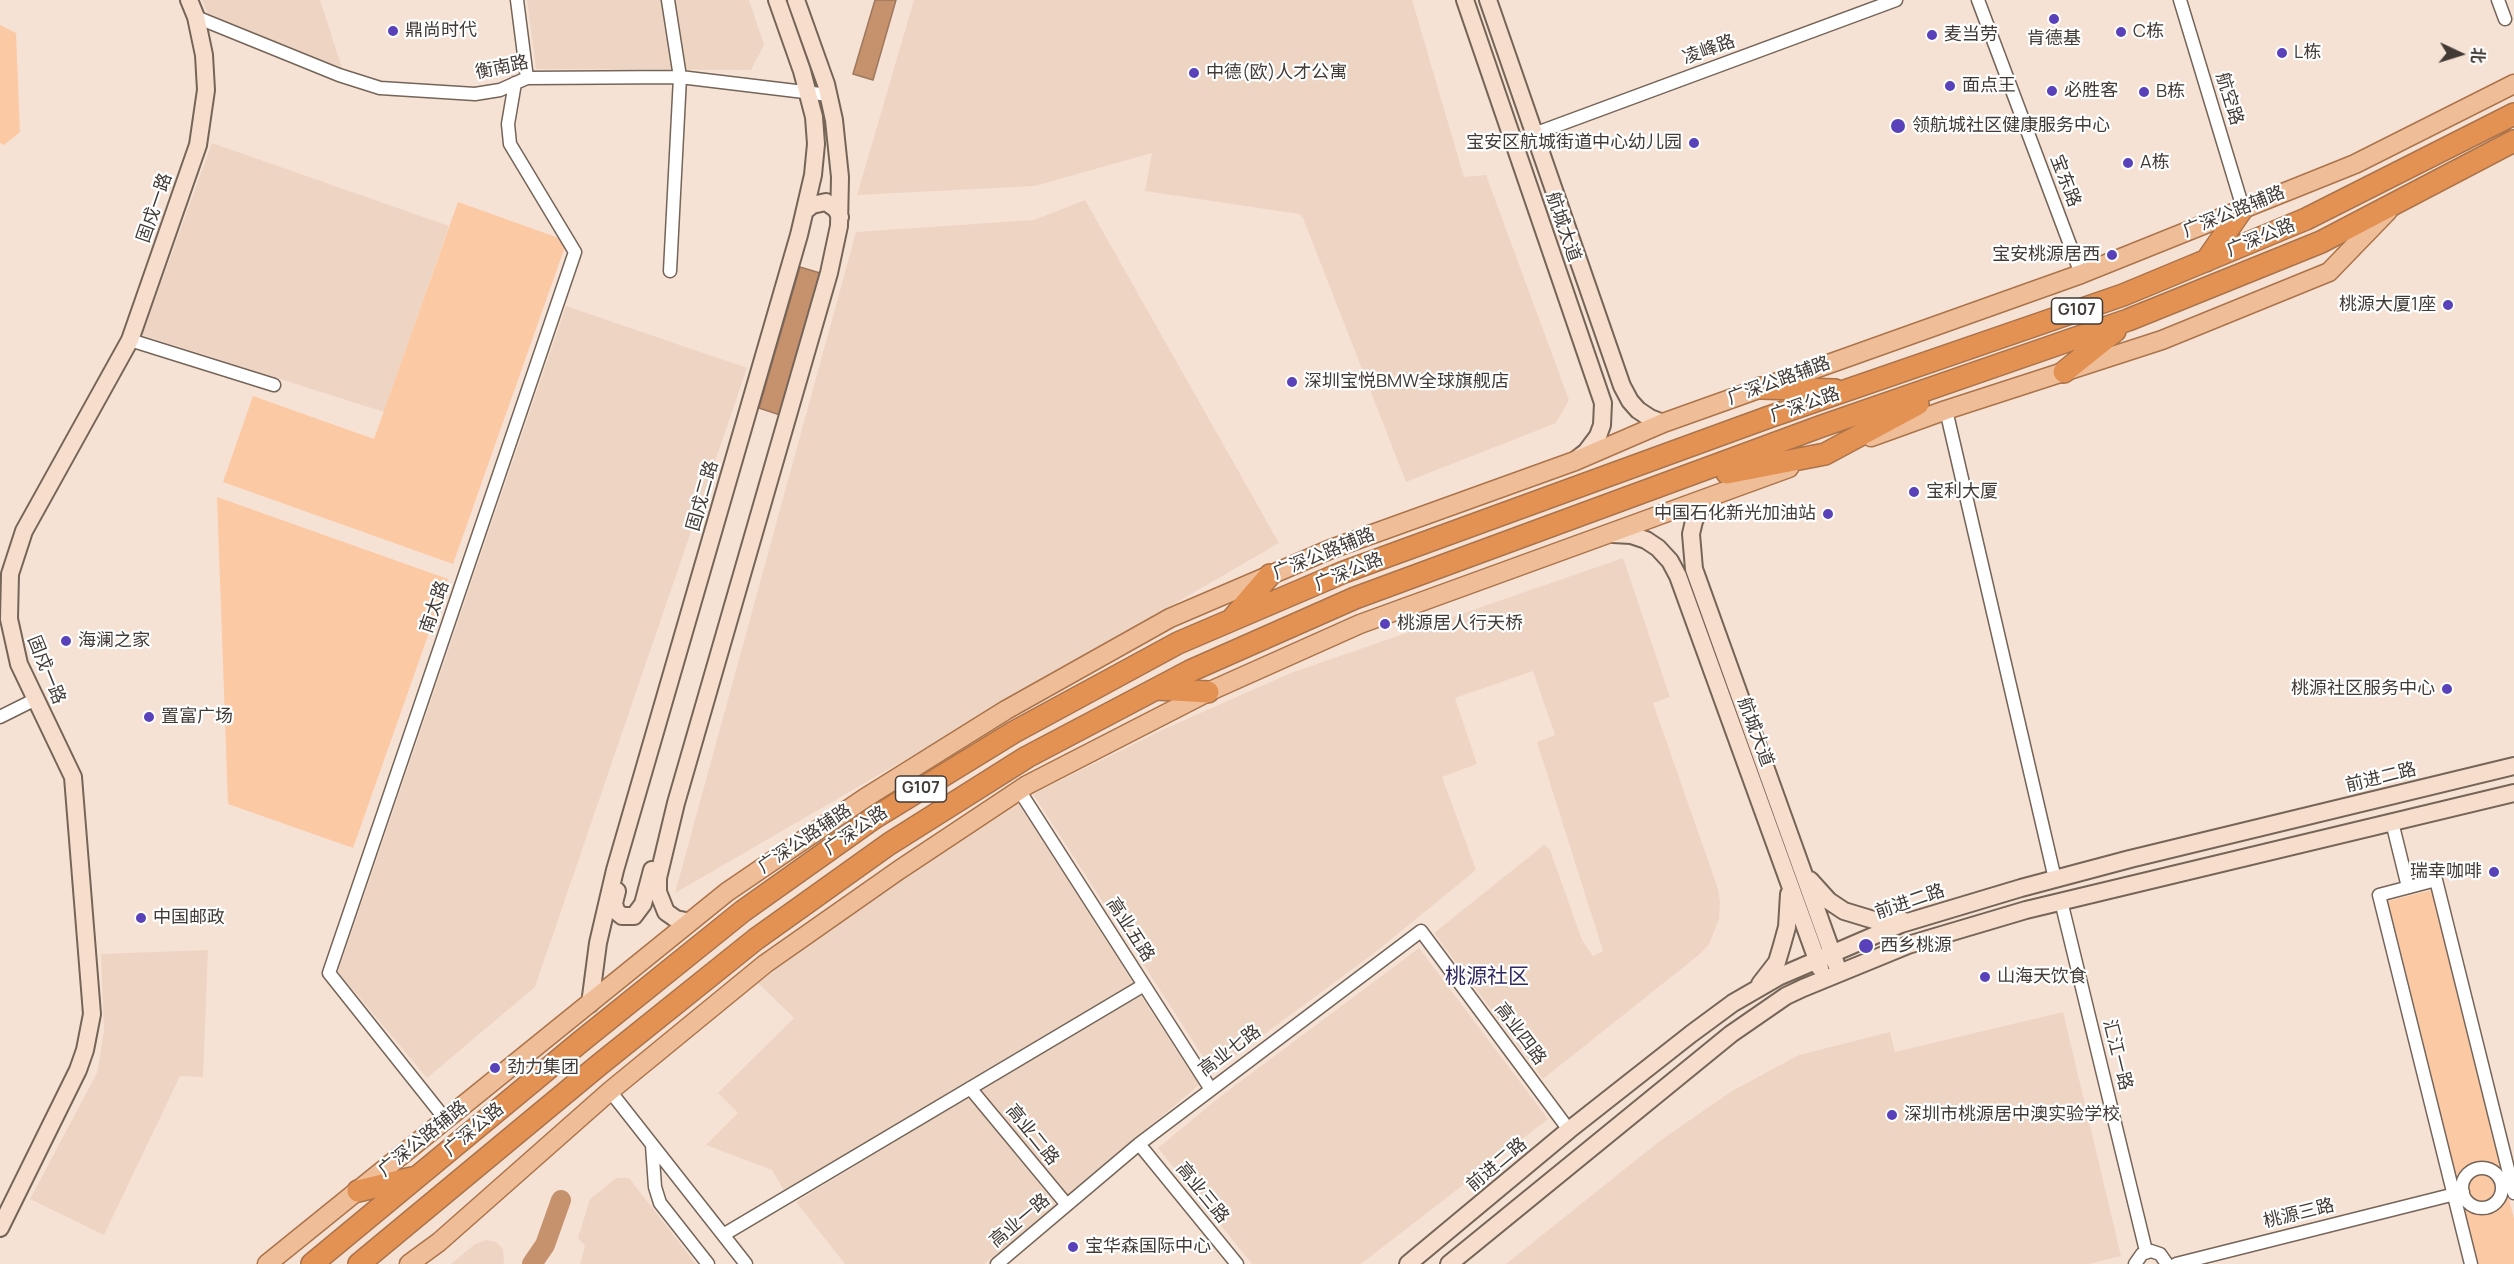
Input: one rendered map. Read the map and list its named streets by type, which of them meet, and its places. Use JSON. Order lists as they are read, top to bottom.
{
  "streets": {
    "highway": ["广深公路", "G107"],
    "main road": [
      "固戍一路",
      "广深公路辅路",
      "航城大道",
      "固戍二路",
      "前进二路"
    ],
    "street": [
      "凌峰路",
      "衡南路",
      "航空路",
      "宝东路",
      "南太路",
      "高业五路",
      "高业四路",
      "高业七路",
      "汇江一路",
      "高业二路",
      "高业三路",
      "桃源三路",
      "高业一路"
    ]
  },
  "crossings": [
    ["凌峰路", "航城大道"],
    ["衡南路", "固戍一路"],
    ["衡南路", "固戍二路"],
    ["衡南路", "南太路"],
    ["航空路", "广深公路辅路"],
    ["宝东路", "广深公路辅路"],
    ["广深公路辅路", "航城大道"],
    ["广深公路辅路", "固戍二路"],
    ["广深公路辅路", "南太路"],
    ["航城大道", "前进二路"],
    ["前进二路", "高业四路"],
    ["高业五路", "高业七路"],
    ["高业四路", "高业七路"],
    ["高业七路", "高业二路"],
    ["高业七路", "高业三路"],
    ["高业七路", "高业一路"],
    ["高业二路", "高业一路"]
  ],
  "districts": ["桃源社区"],
  "places": [
    "肯德基",
    "鼎尚时代",
    "C栋",
    "麦当劳",
    "L栋",
    "中德(欧)人才公寓",
    "面点王",
    "必胜客",
    "B栋",
    "领航城社区健康服务中心",
    "宝安区航城街道中心幼儿园",
    "A栋",
    "宝安桃源居西",
    "桃源大厦1座",
    "深圳宝悦BMW全球旗舰店",
    "宝利大厦",
    "中国石化新光加油站",
    "桃源居人行天桥",
    "海澜之家",
    "桃源社区服务中心",
    "置富广场",
    "瑞幸咖啡",
    "中国邮政",
    "西乡桃源",
    "山海天饮食",
    "劲力集团",
    "深圳市桃源居中澳实验学校",
    "宝华森国际中心"
  ],
  "north": "right"
}
